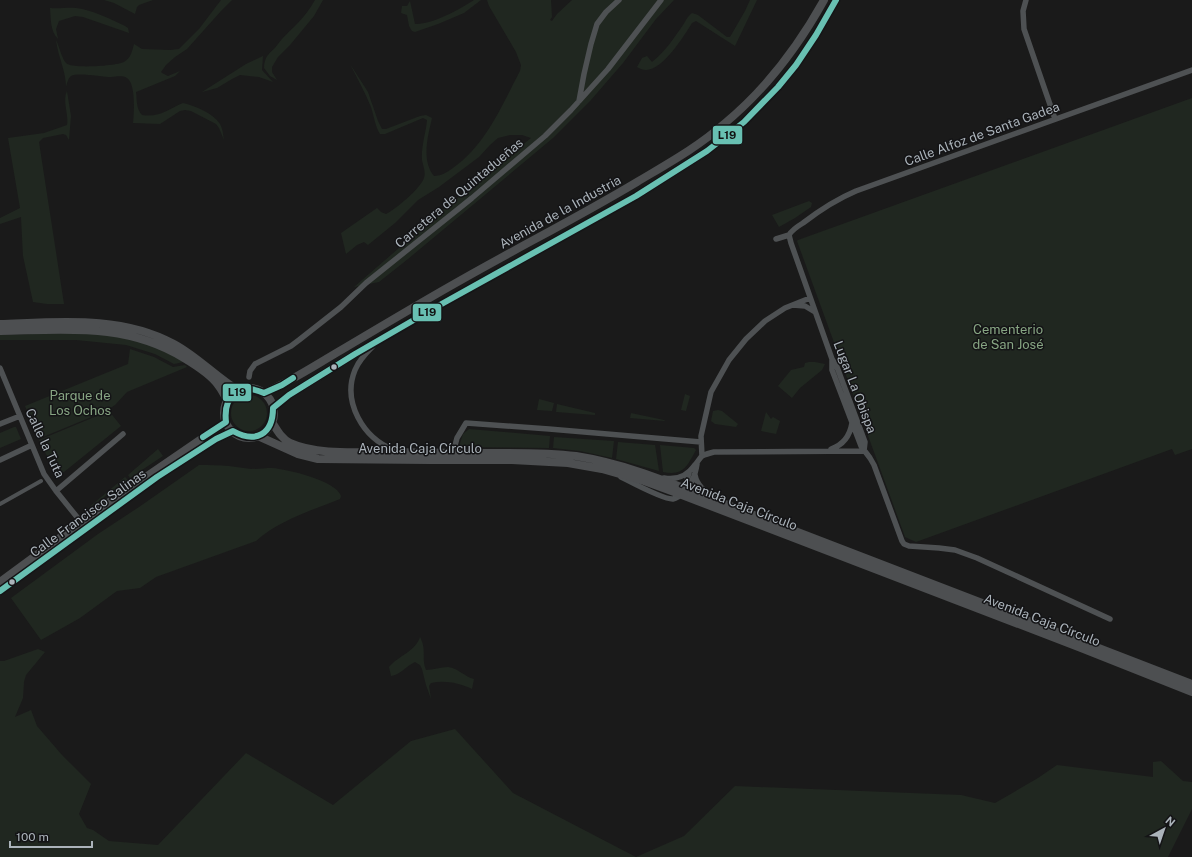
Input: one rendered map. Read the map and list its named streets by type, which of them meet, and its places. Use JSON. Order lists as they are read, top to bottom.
{
  "streets": {
    "main road": ["Avenida de la Industria", "Avenida Caja Círculo", "Calle Francisco Salinas"],
    "street": [
      "Calle Alfoz de Santa Gadea",
      "Carretera de Quintadueñas",
      "Lugar La Obispa",
      "Calle la Tuta"
    ]
  },
  "crossings": [
    ["Calle Alfoz de Santa Gadea", "Lugar La Obispa"],
    ["Avenida de la Industria", "Avenida Caja Círculo"],
    ["Avenida de la Industria", "Calle Francisco Salinas"],
    ["Calle la Tuta", "Calle Francisco Salinas"],
    ["Avenida Caja Círculo", "Calle Francisco Salinas"]
  ],
  "parks": ["Cementerio de San José", "Parque de Los Ochos"],
  "lines": ["transit line L19"],
  "scale_bar": "100 m",
  "north": "top right"
}
